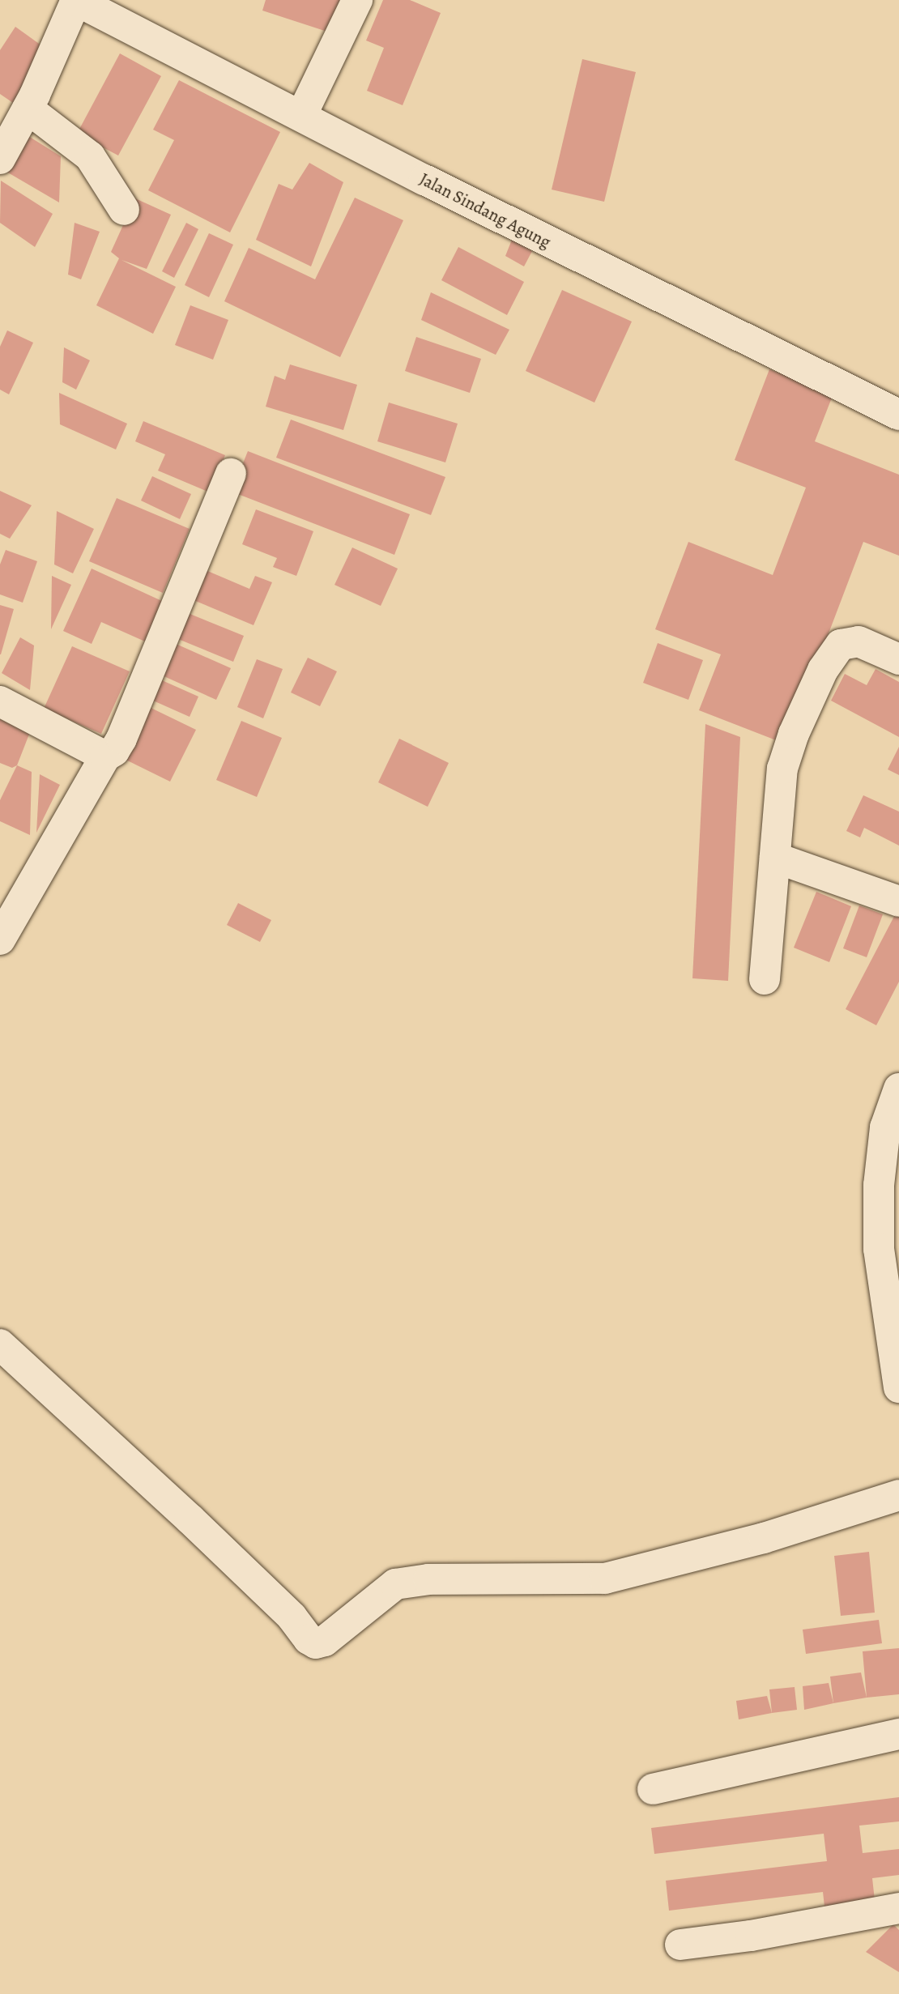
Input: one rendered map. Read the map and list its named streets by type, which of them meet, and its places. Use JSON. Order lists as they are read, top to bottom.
{
  "streets": {
    "street": ["Jalan Sindang Agung"]
  }
}
